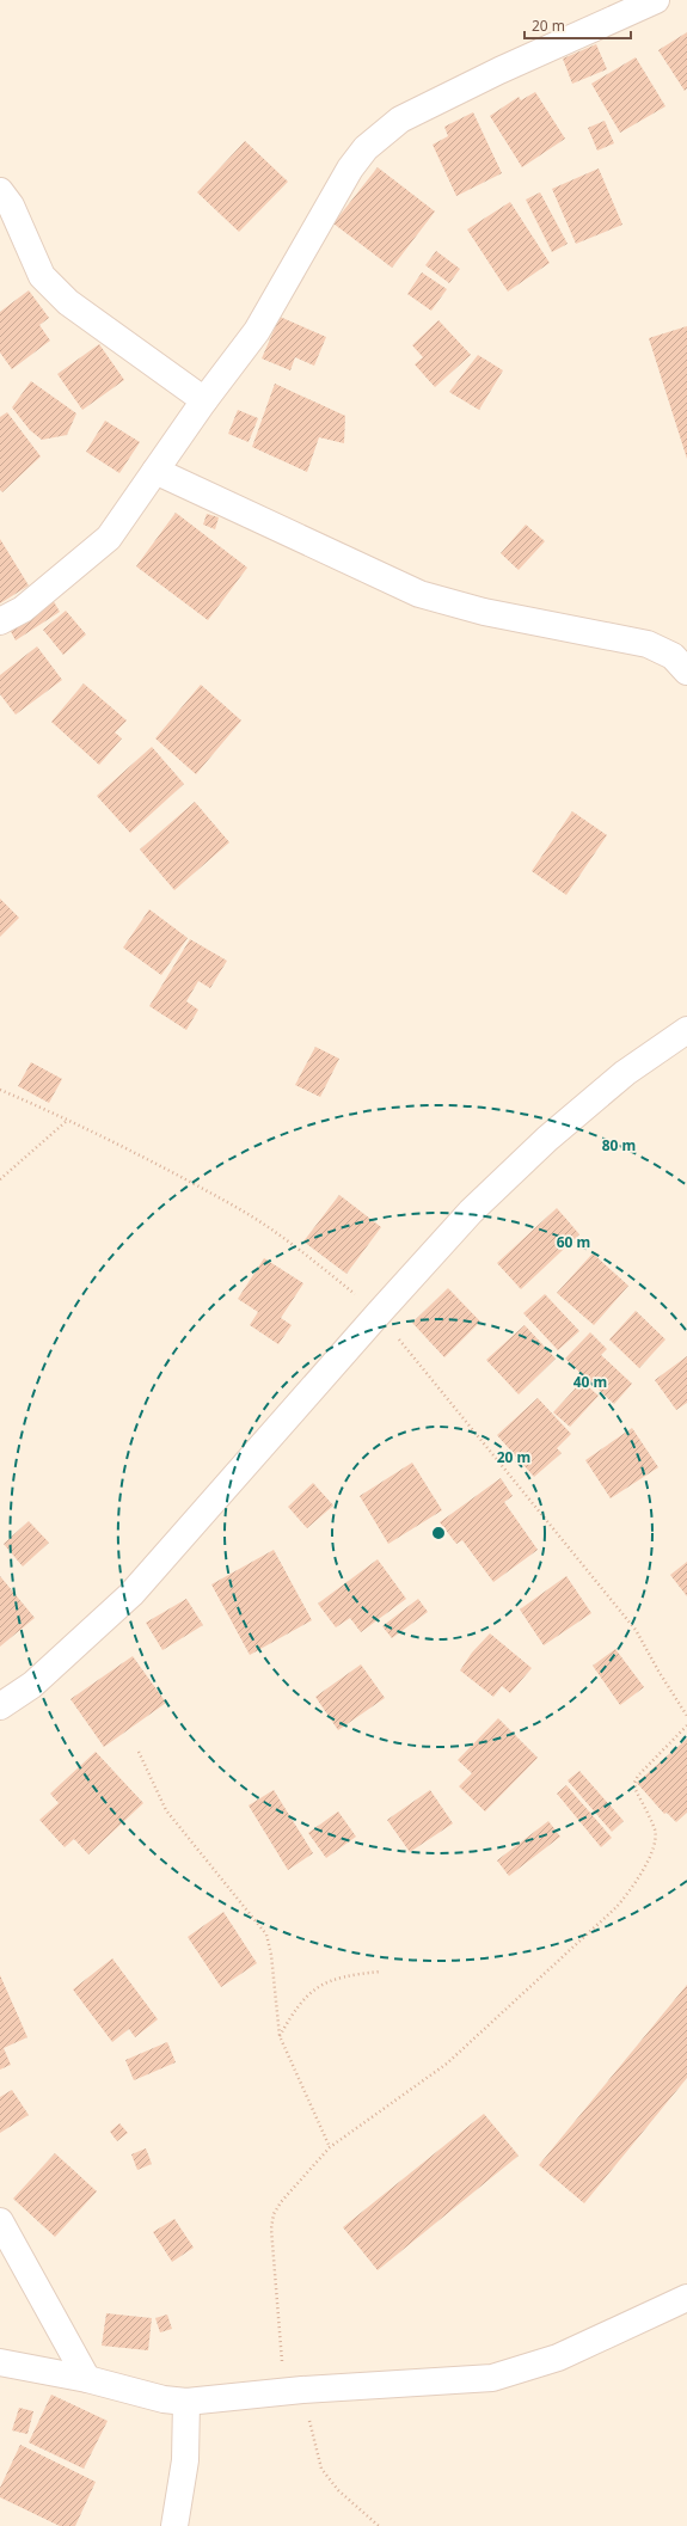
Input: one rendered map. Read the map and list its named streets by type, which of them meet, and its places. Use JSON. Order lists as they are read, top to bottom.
{
  "scale_bar": "20 m",
  "rings": [
    "80 m",
    "60 m",
    "40 m",
    "20 m"
  ]
}
